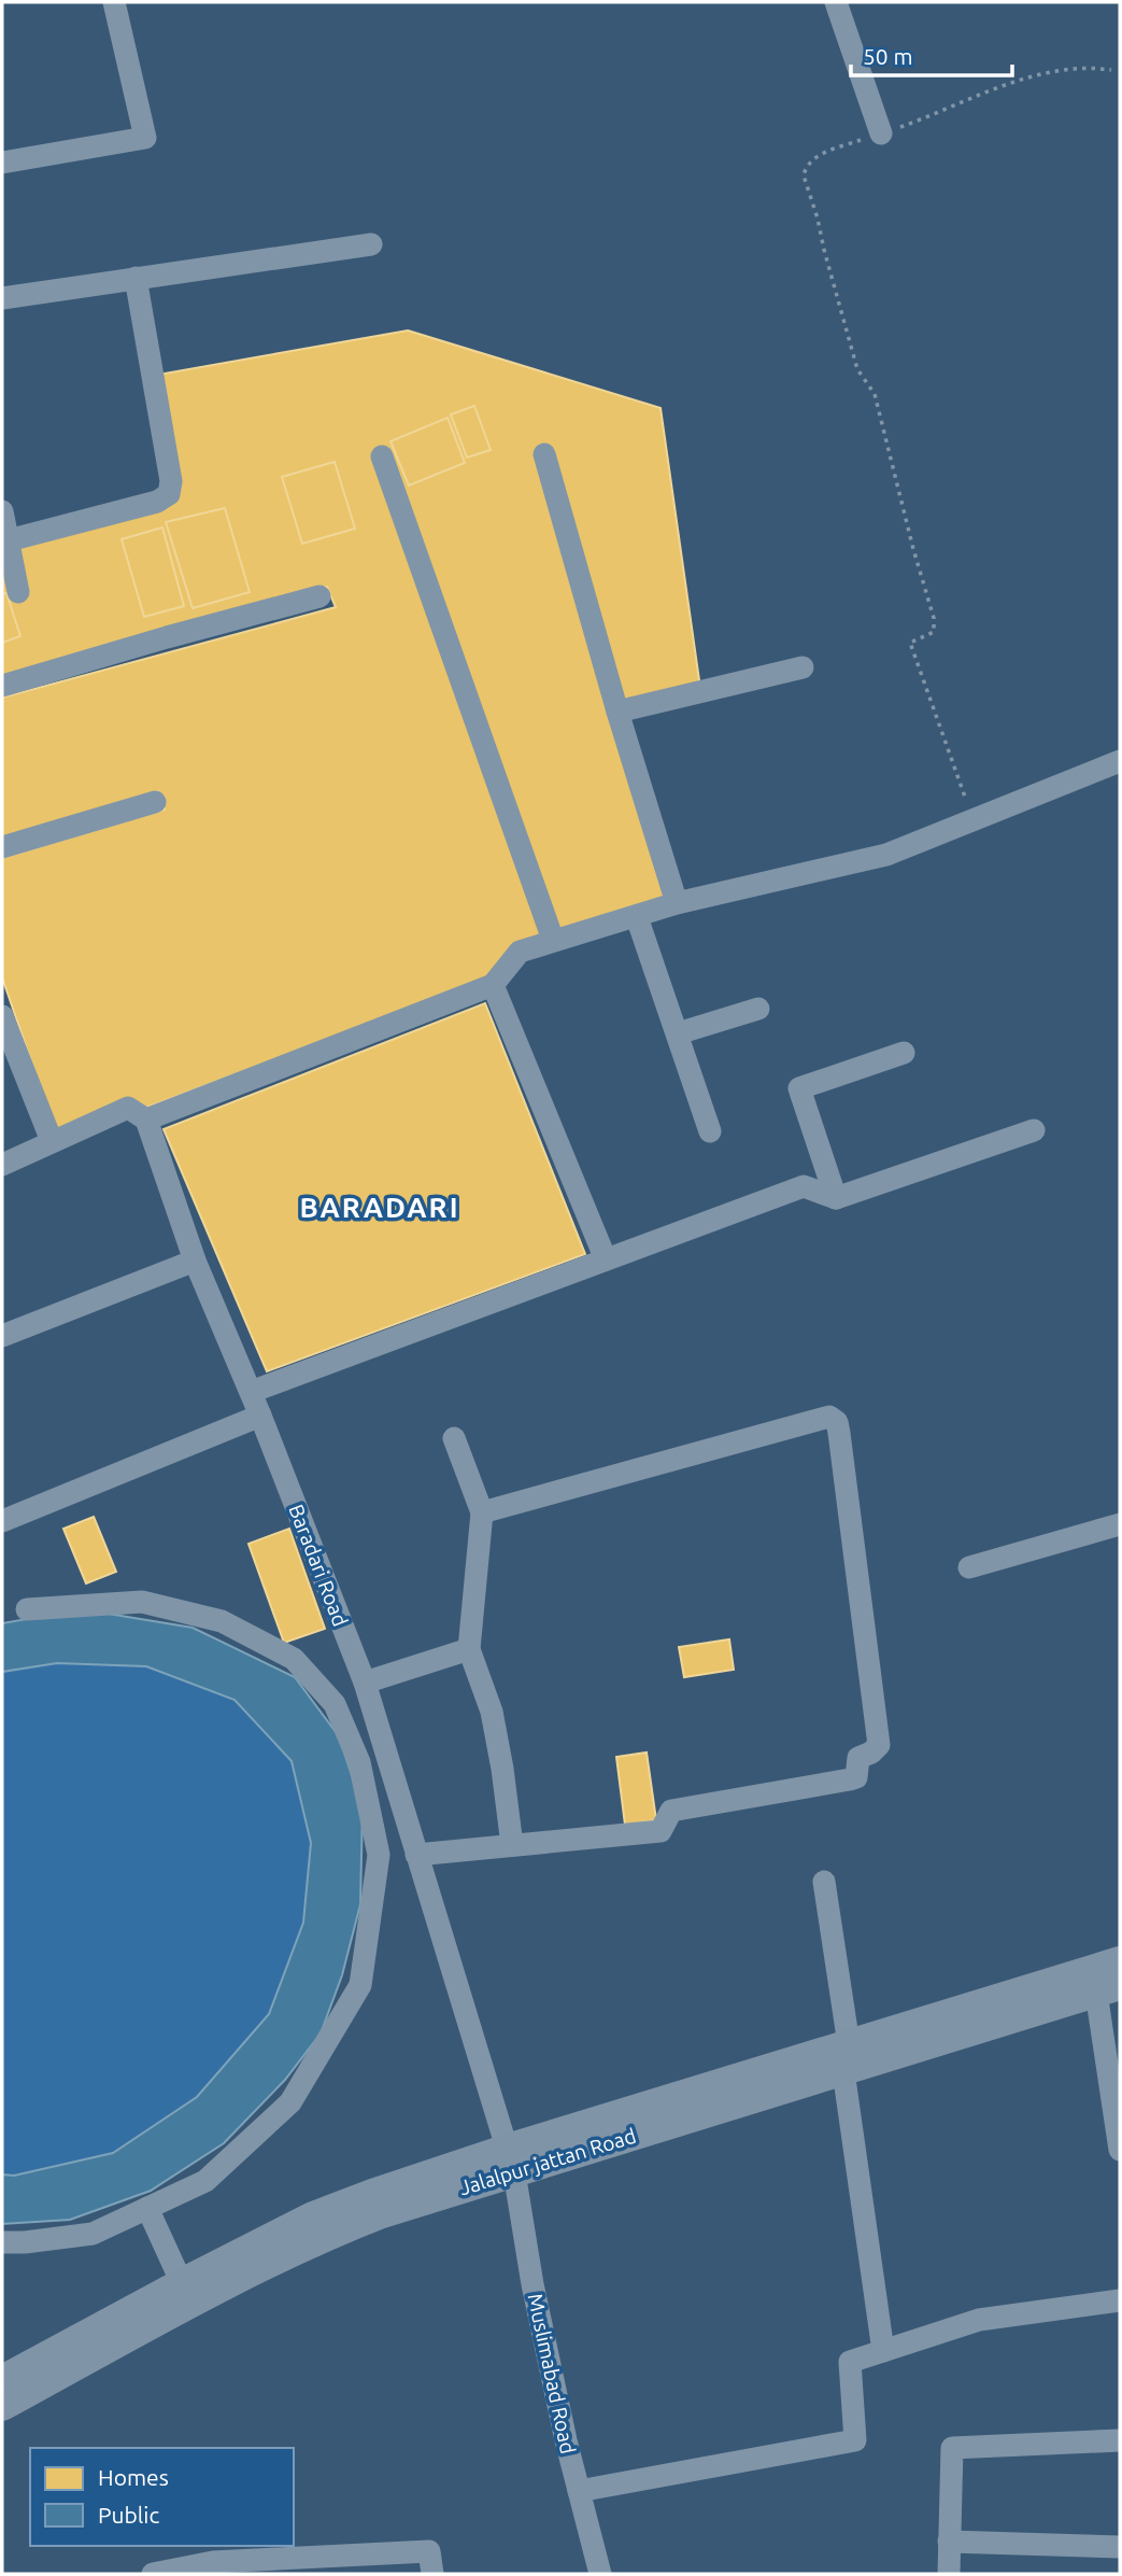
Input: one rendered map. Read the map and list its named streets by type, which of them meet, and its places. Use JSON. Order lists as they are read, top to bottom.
{
  "streets": {
    "main road": ["Jalalpur jattan Road"],
    "street": ["Baradari Road", "Muslimabad Road"]
  },
  "crossings": [
    ["Baradari Road", "Jalalpur jattan Road"],
    ["Baradari Road", "Muslimabad Road"],
    ["Jalalpur jattan Road", "Muslimabad Road"]
  ],
  "districts": ["BARADARI"],
  "legend": ["Homes", "Public"],
  "scale_bar": "50 m"
}
